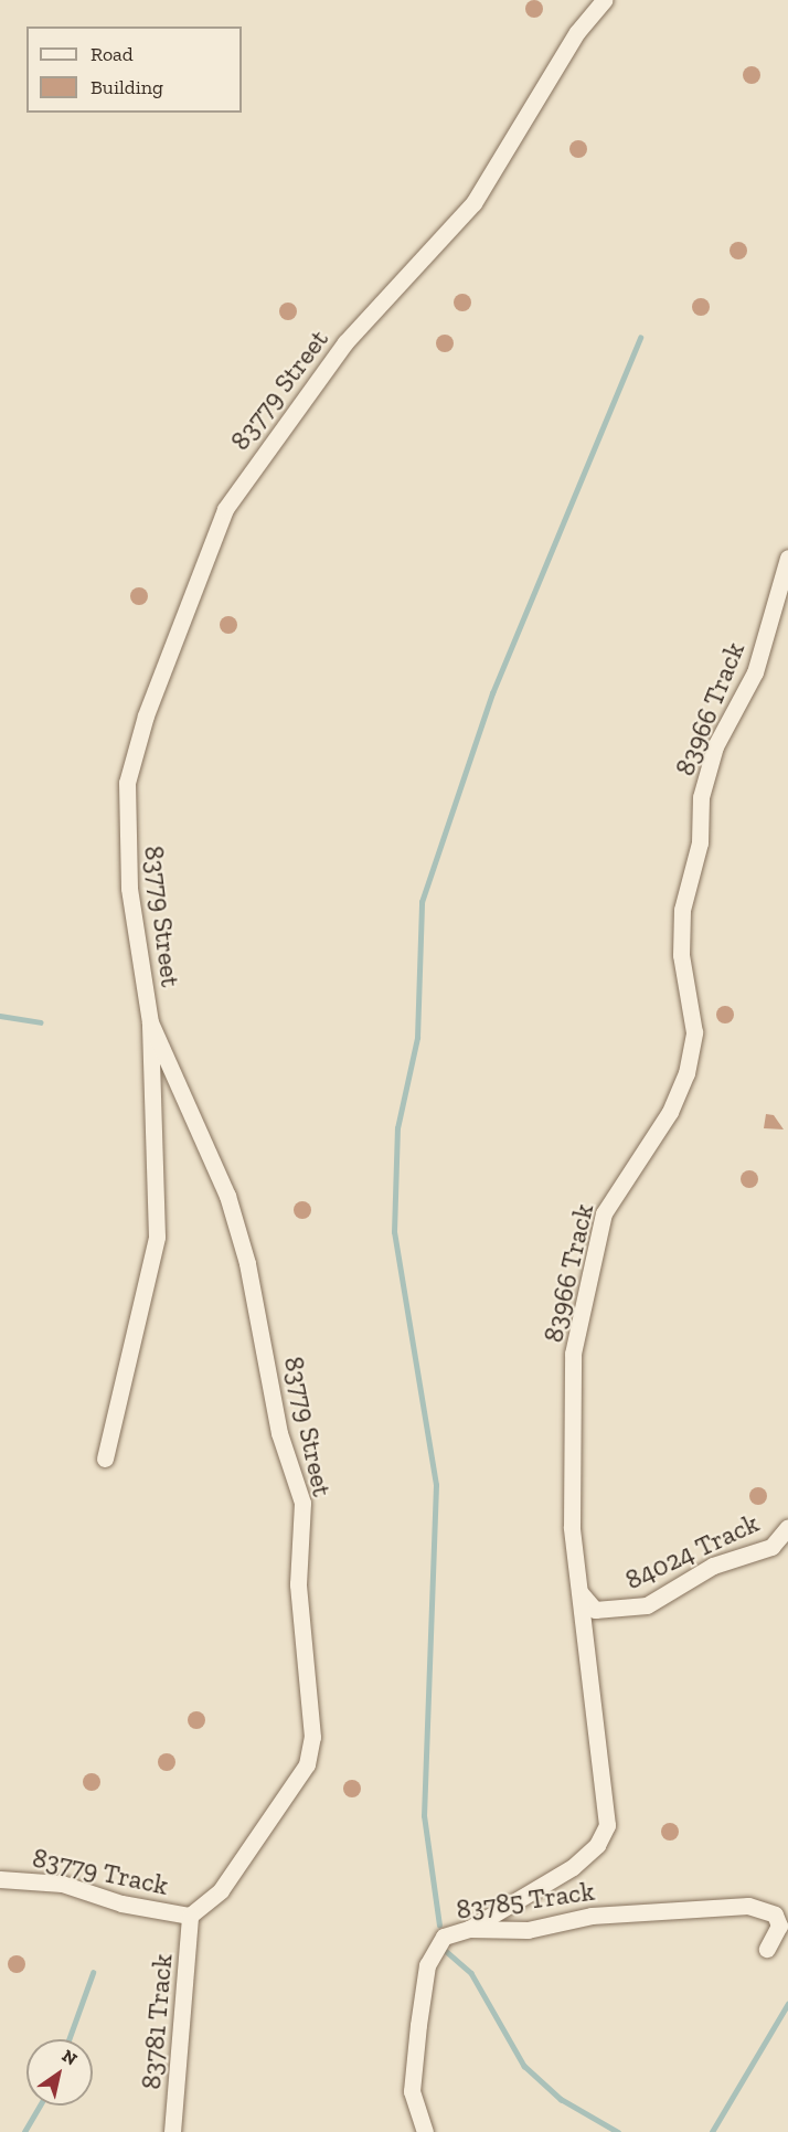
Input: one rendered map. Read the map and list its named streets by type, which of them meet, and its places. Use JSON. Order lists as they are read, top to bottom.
{
  "streets": {
    "street": [
      "83779 Street",
      "83966 Track",
      "84024 Track",
      "83779 Track",
      "83785 Track",
      "83781 Track"
    ]
  },
  "crossings": [
    ["83779 Street", "83779 Track"],
    ["83779 Street", "83781 Track"],
    ["83966 Track", "84024 Track"],
    ["83966 Track", "83785 Track"],
    ["83779 Track", "83781 Track"]
  ],
  "legend": ["Road", "Building"],
  "north": "top right"
}
